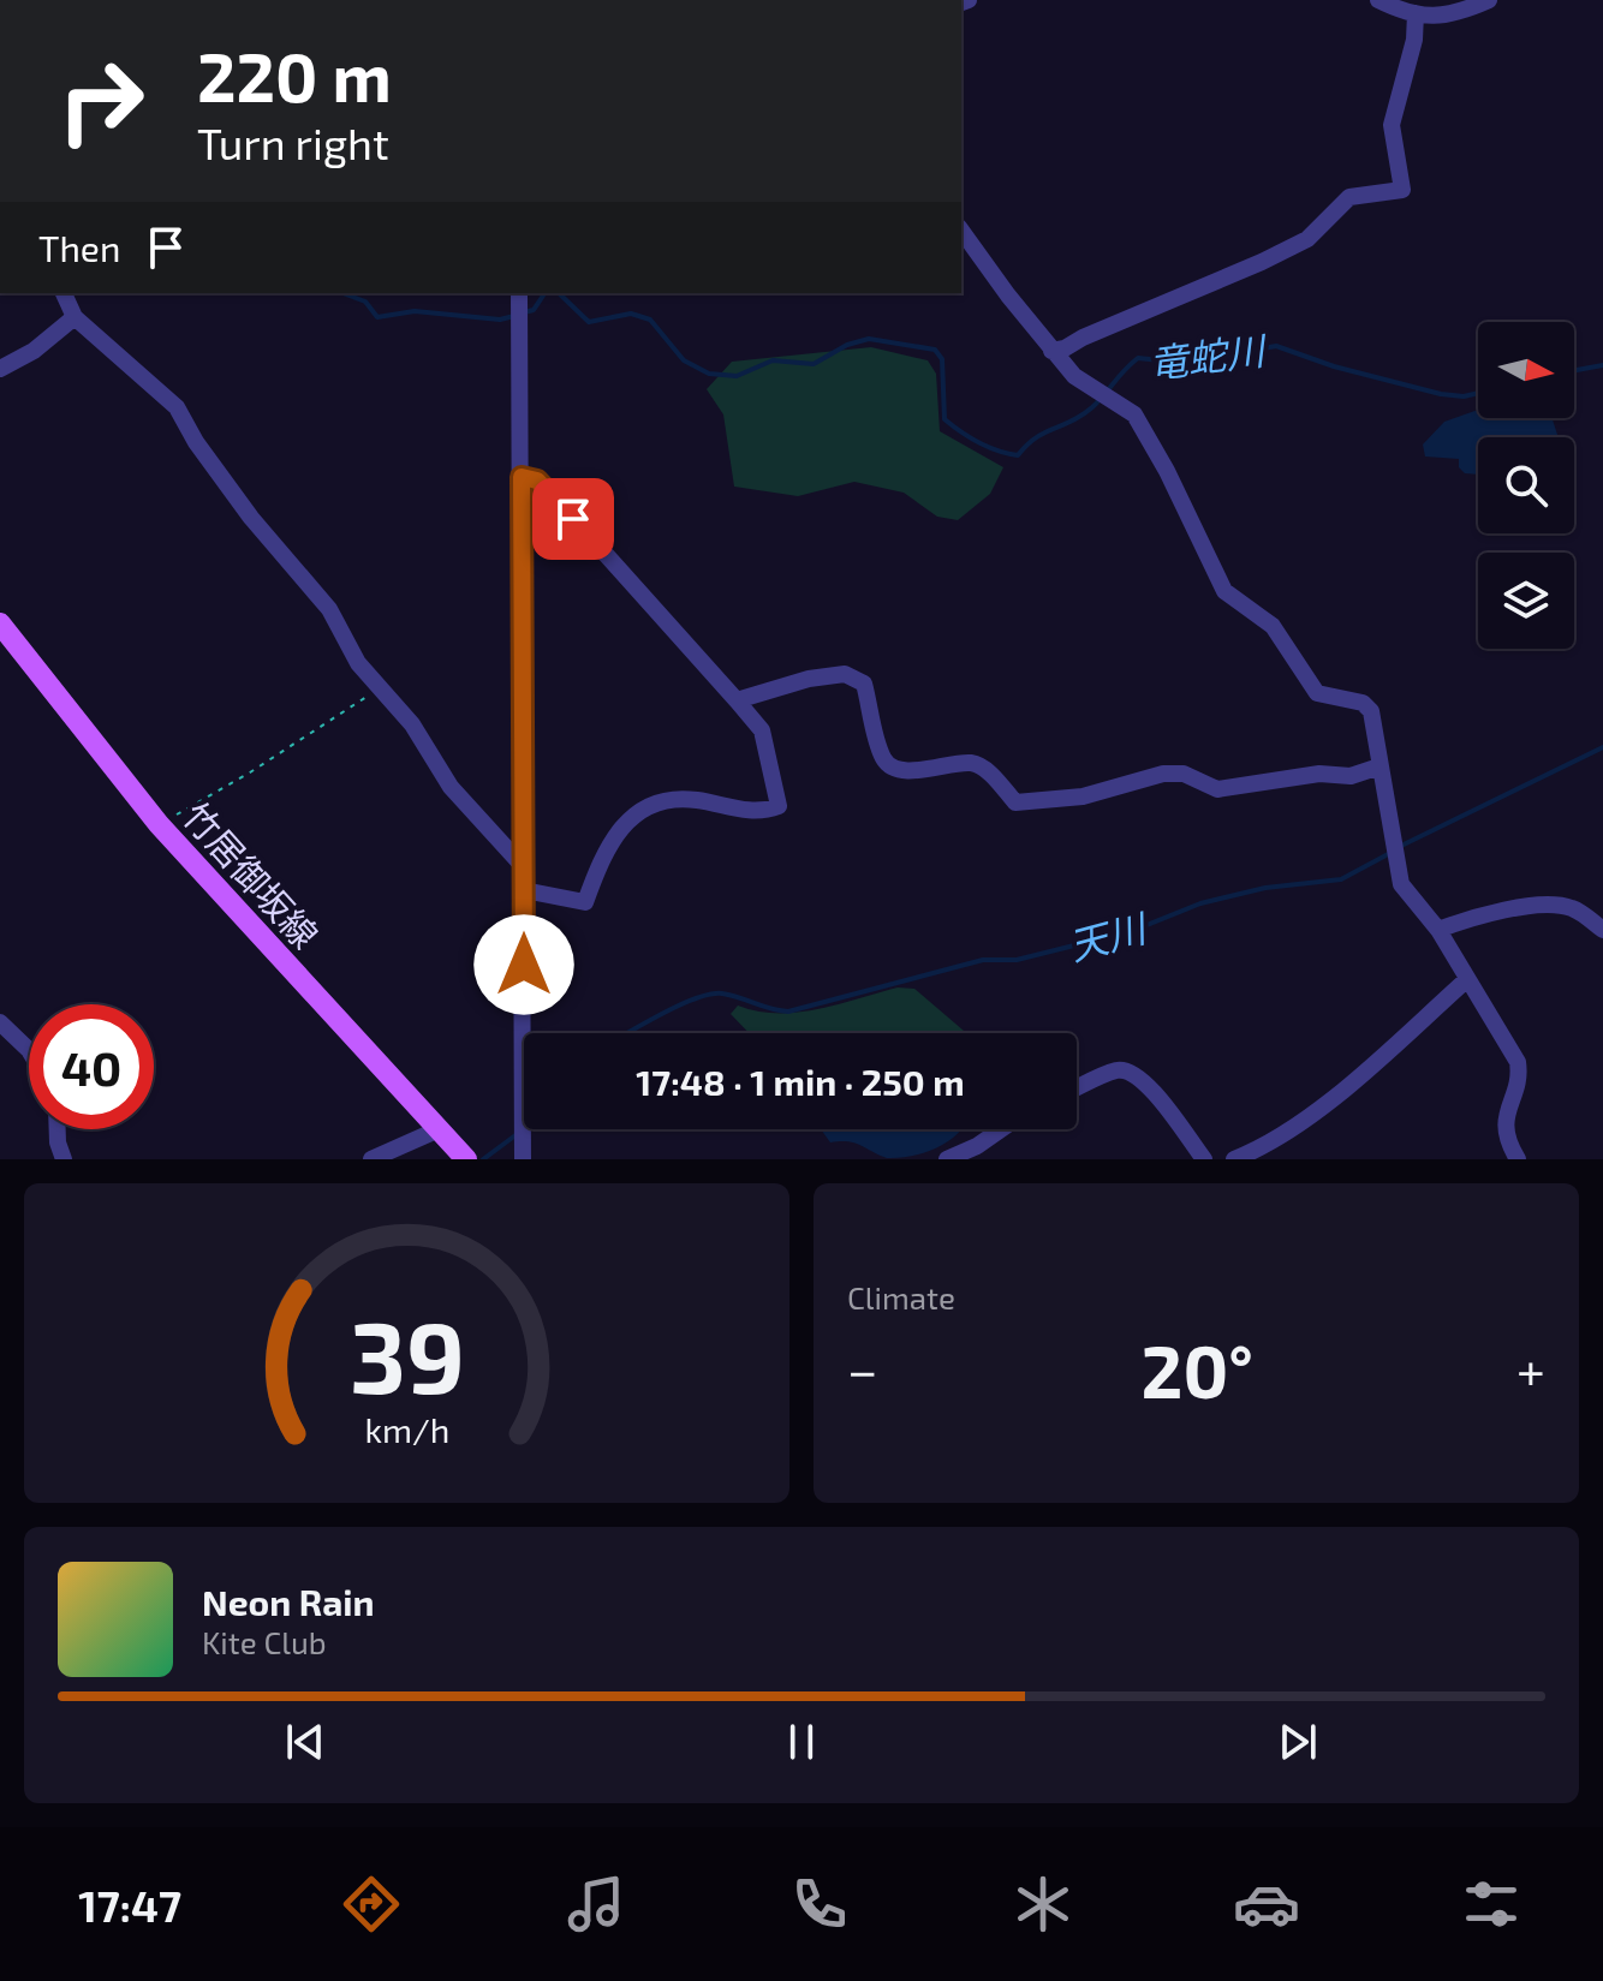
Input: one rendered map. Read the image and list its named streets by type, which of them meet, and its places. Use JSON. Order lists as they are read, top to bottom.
{
  "streets": {
    "main road": ["竹居御坂線"]
  },
  "water": ["竜蛇川", "天川"],
  "north": "right",
  "page": {
    "turn": ["220 m", "Turn right"],
    "then": "Then",
    "limit": "40",
    "trip": "17:48 · 1 min · 250 m",
    "tile": "Climate",
    "heat": ["−", "20°", "+"],
    "song": ["Neon Rain", "Kite Club"],
    "tabs": "17:47",
    "gauge": ["39", "km/h"]
  }
}
